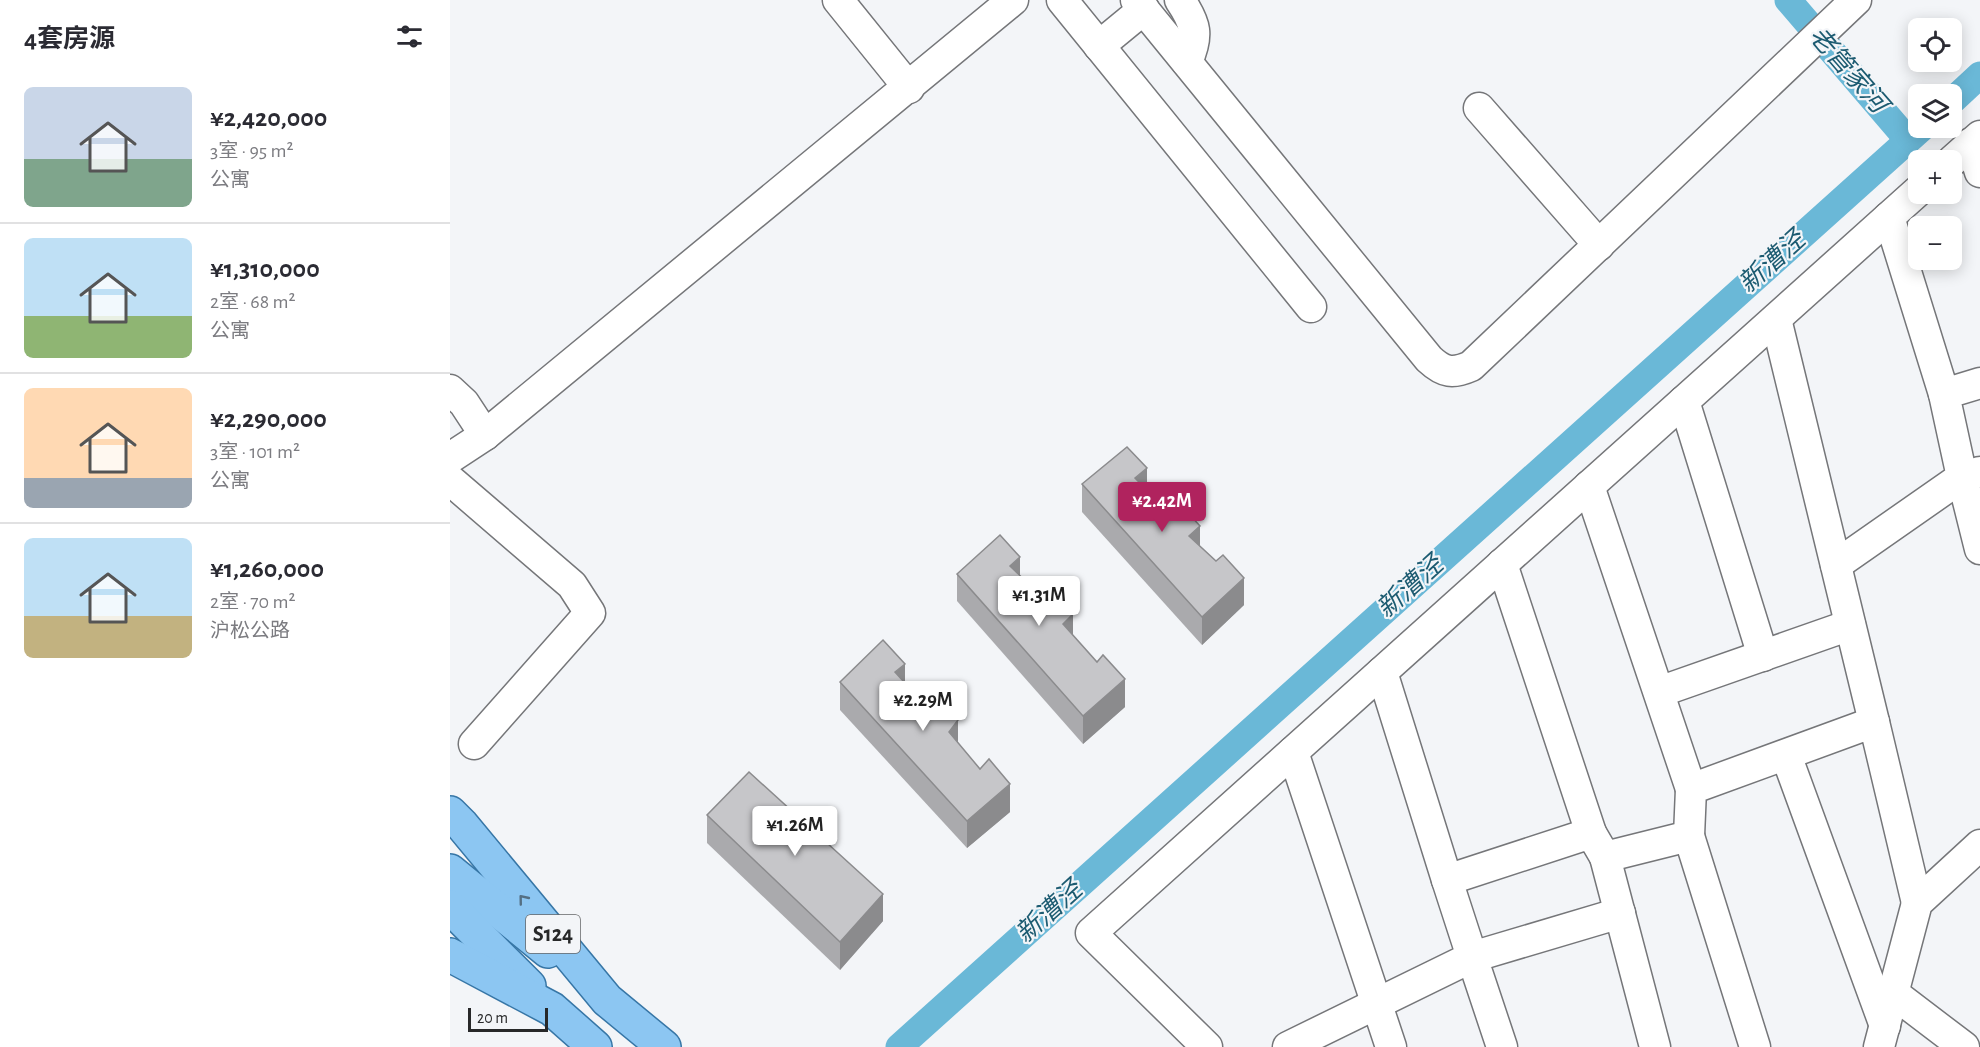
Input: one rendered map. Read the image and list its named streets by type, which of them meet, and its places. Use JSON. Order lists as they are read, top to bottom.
{
  "streets": {
    "main road": ["S124"]
  },
  "water": ["老管家河", "新漕泾"],
  "scale_bar": "20 m",
  "page": {
    "heading": "4套房源",
    "map_buttons": ["+", "−"],
    "list": [
      {
        "name": "¥2,420,000",
        "note": "3室 · 95 m² · 公寓"
      },
      {
        "name": "¥1,310,000",
        "note": "2室 · 68 m² · 公寓"
      },
      {
        "name": "¥2,290,000",
        "note": "3室 · 101 m² · 公寓"
      },
      {
        "name": "¥1,260,000",
        "note": "2室 · 70 m² · 沪松公路"
      }
    ],
    "price": [
      "¥2.42M",
      "¥1.31M",
      "¥2.29M",
      "¥1.26M"
    ],
    "scale": "20 m"
  }
}
